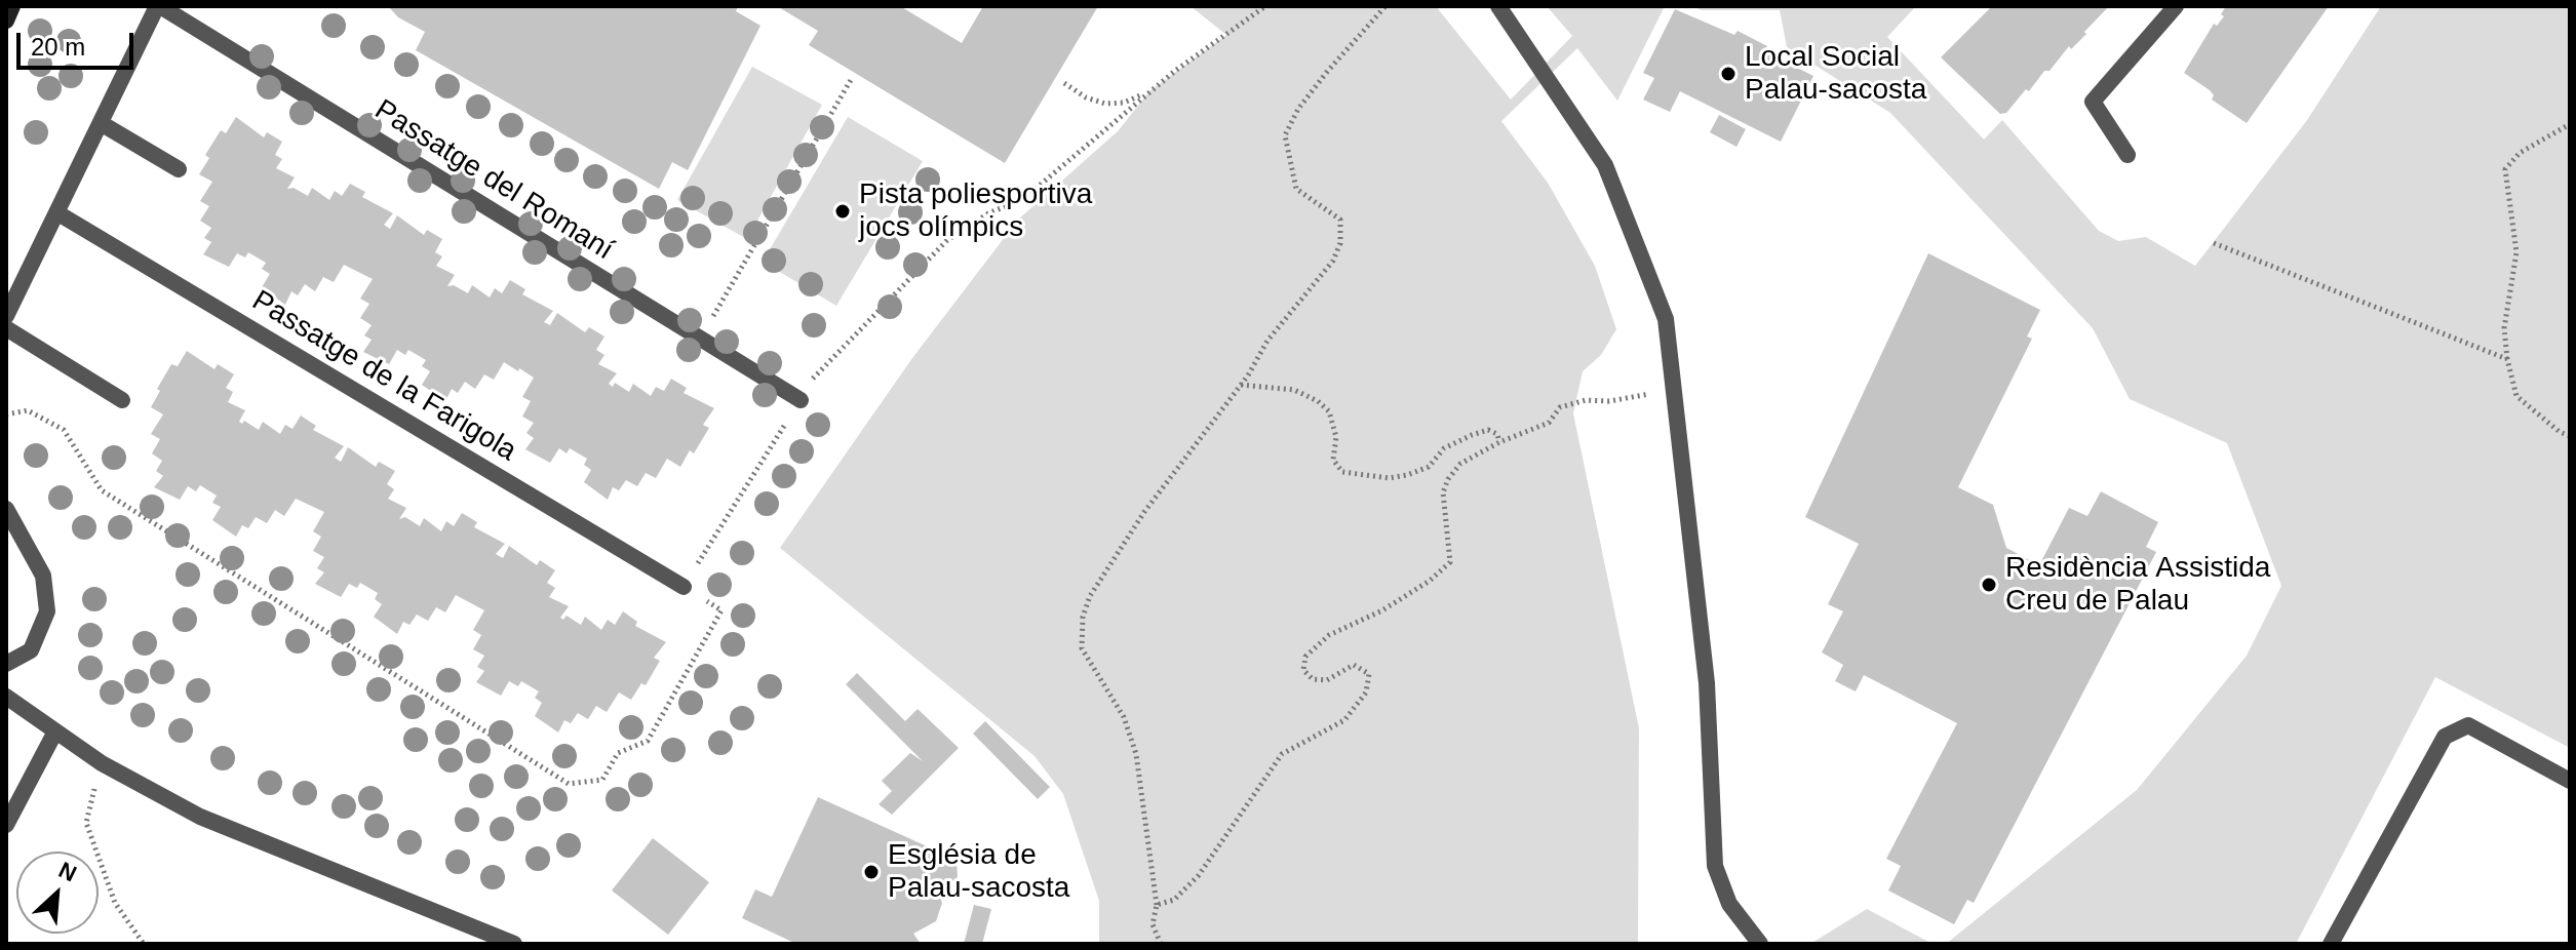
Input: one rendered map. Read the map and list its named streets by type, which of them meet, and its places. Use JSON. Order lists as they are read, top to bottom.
{
  "streets": {
    "street": ["Passatge del Romaní", "Passatge de la Farigola"]
  },
  "places": [
    "Local Social Palau-sacosta",
    "Pista poliesportiva jocs olímpics",
    "Residència Assistida Creu de Palau",
    "Església de Palau-sacosta"
  ],
  "scale_bar": "20 m",
  "north": "top right"
}
